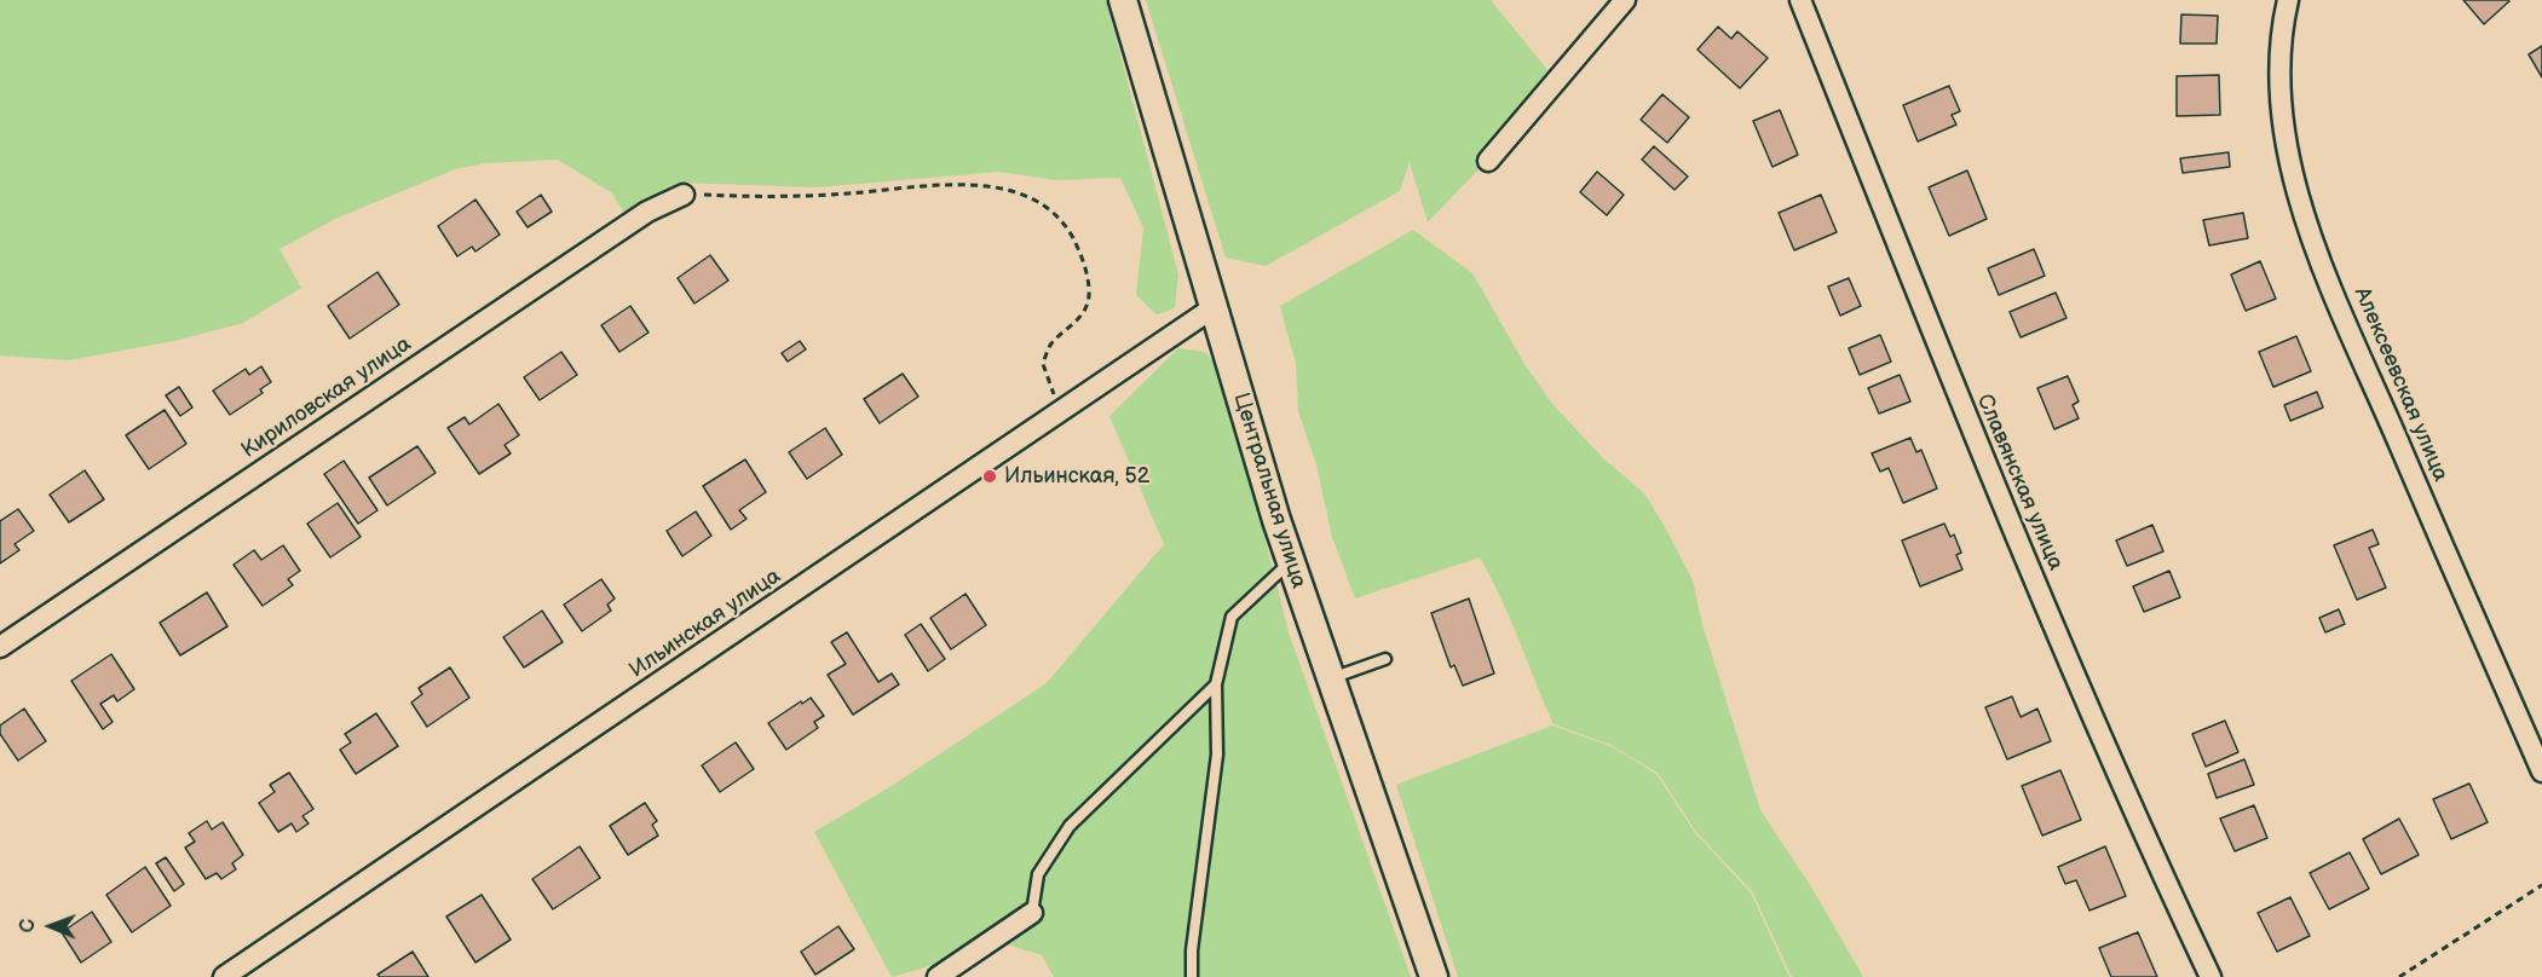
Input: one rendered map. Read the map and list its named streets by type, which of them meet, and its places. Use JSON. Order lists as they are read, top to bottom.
{
  "streets": {
    "street": [
      "Алексеевская улица",
      "Кириловская улица",
      "Славянская улица",
      "Центральная улица",
      "Ильинская улица"
    ]
  },
  "crossings": [
    ["Центральная улица", "Ильинская улица"]
  ],
  "places": ["Ильинская, 52"],
  "north": "left"
}
